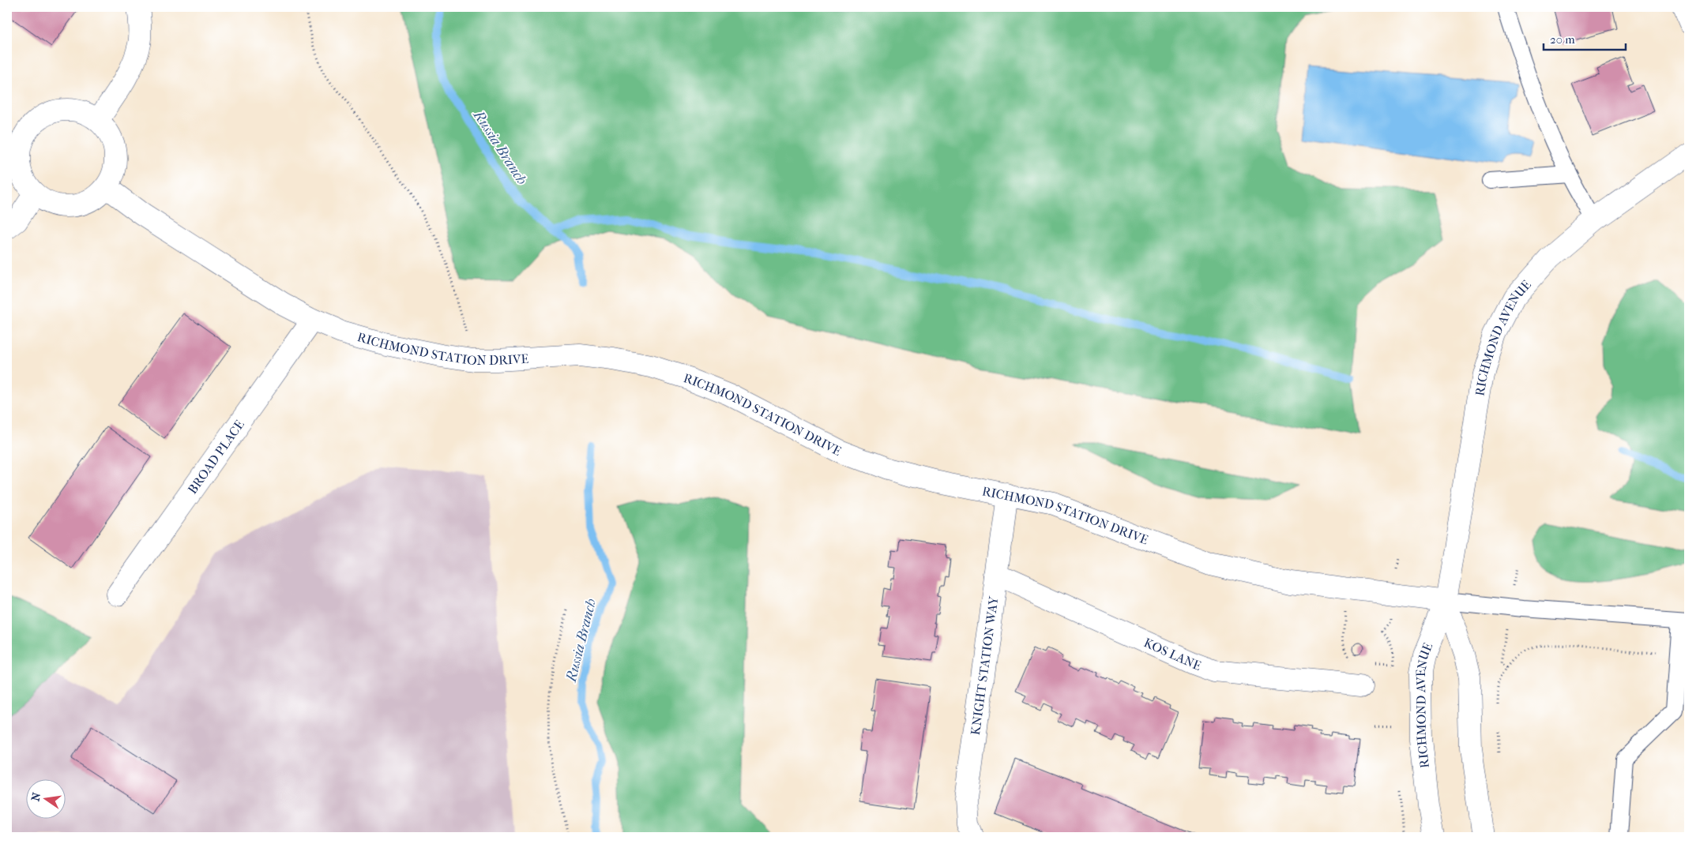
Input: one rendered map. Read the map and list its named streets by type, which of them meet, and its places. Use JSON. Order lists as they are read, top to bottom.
{
  "streets": {
    "street": [
      "RICHMOND AVENUE",
      "RICHMOND STATION DRIVE",
      "BROAD PLACE",
      "KOS LANE",
      "KNIGHT STATION WAY"
    ]
  },
  "crossings": [
    ["RICHMOND AVENUE", "RICHMOND STATION DRIVE"],
    ["RICHMOND STATION DRIVE", "BROAD PLACE"],
    ["RICHMOND STATION DRIVE", "KNIGHT STATION WAY"],
    ["KOS LANE", "KNIGHT STATION WAY"]
  ],
  "water": ["Russia Branch"],
  "scale_bar": "20 m",
  "north": "left"
}
